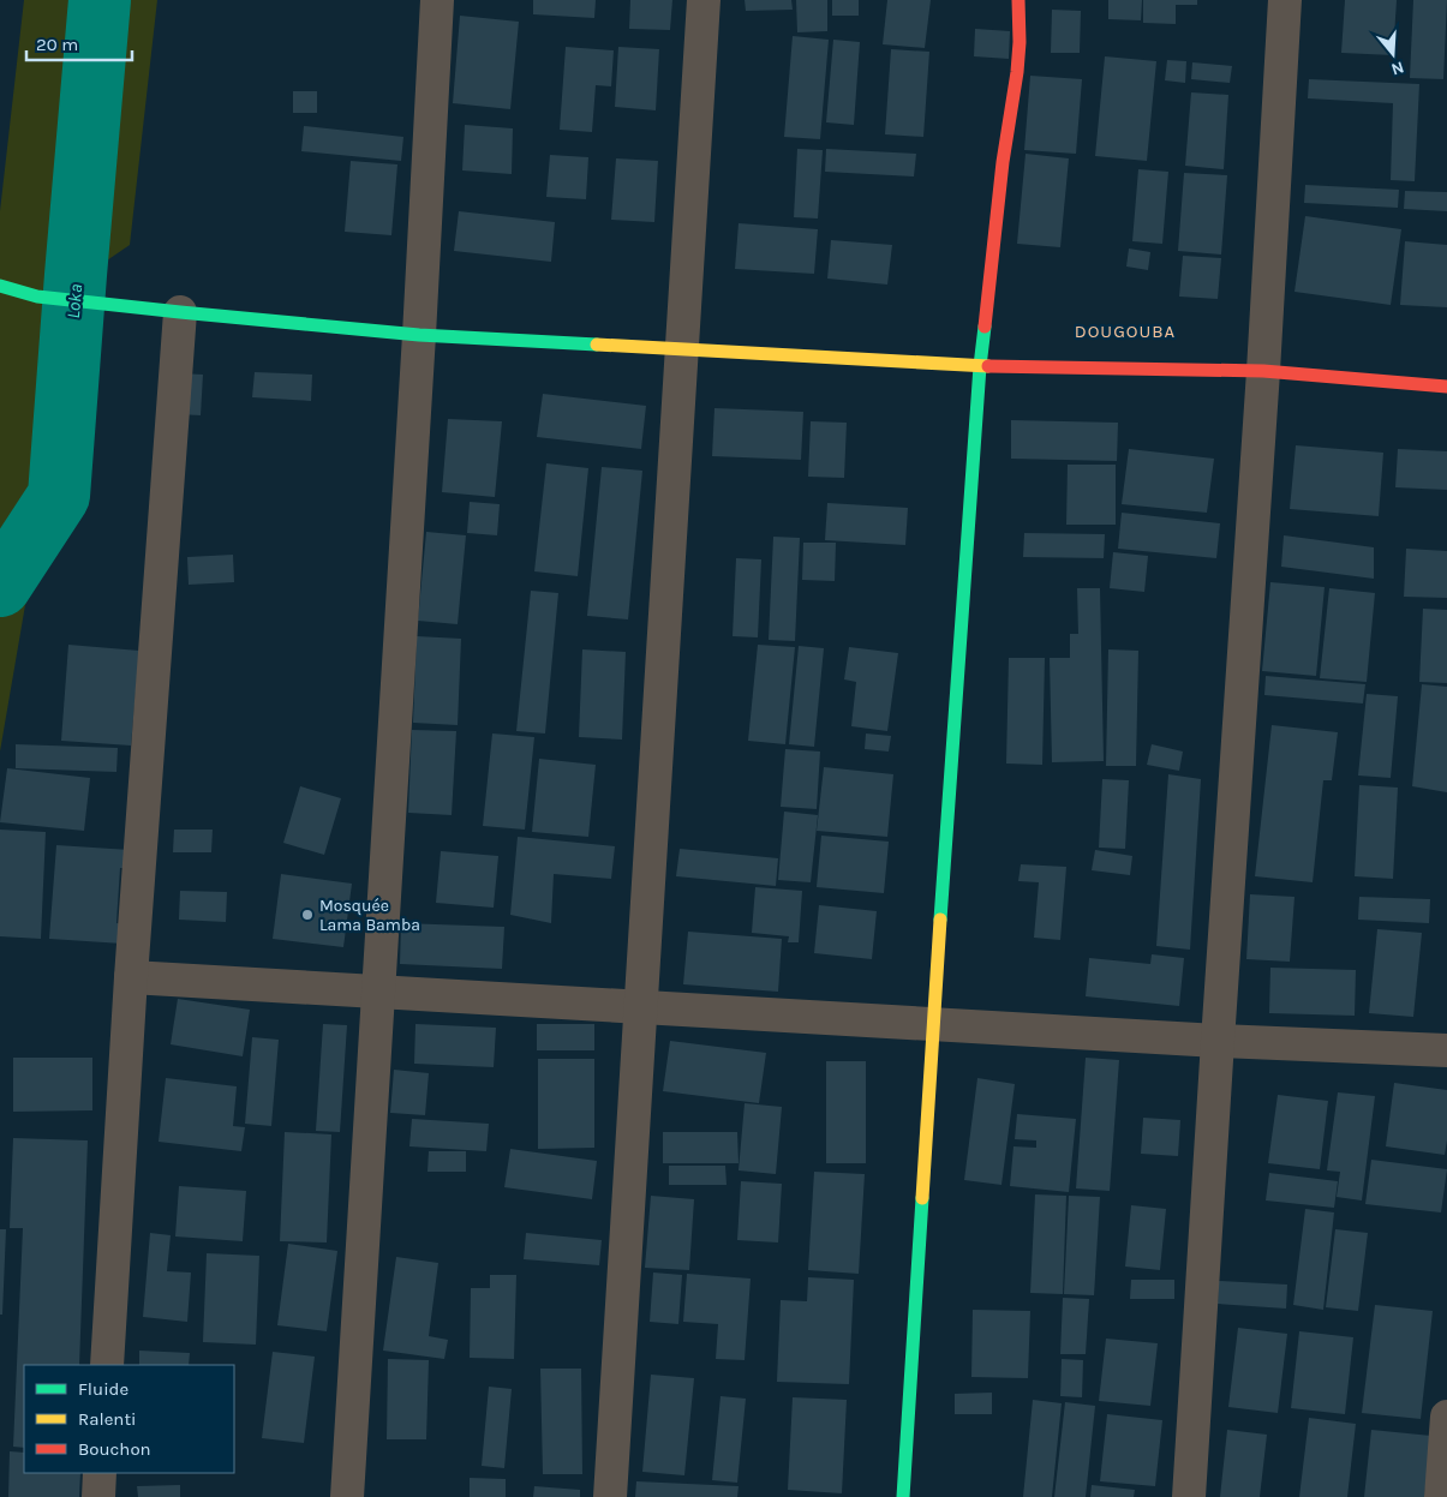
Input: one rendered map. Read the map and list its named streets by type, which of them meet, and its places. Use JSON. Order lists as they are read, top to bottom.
{
  "districts": ["DOUGOUBA"],
  "water": ["Loka"],
  "places": ["Mosquée Lama Bamba"],
  "legend": ["Fluide", "Ralenti", "Bouchon"],
  "scale_bar": "20 m",
  "north": "bottom"
}
